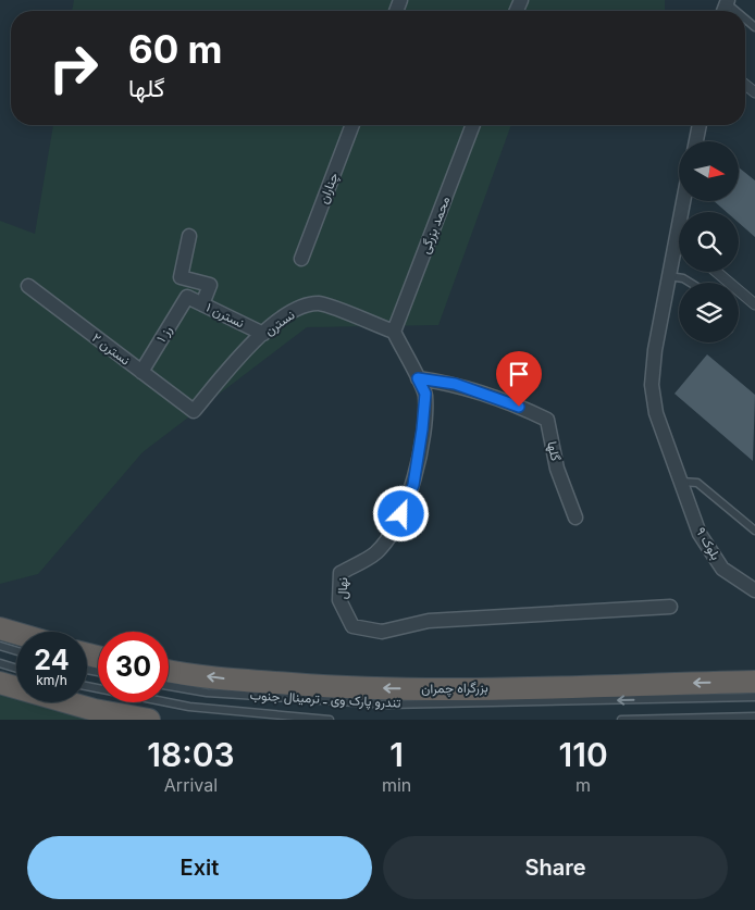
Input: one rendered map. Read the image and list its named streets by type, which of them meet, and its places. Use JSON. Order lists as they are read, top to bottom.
{
  "streets": {
    "highway": ["بزرگراه چمران"],
    "street": [
      "چناران",
      "محمد بزرگی",
      "نسترن ۱",
      "نسترن",
      "رز ۱",
      "نسترن ۲",
      "گلها",
      "بلوک ۹",
      "نهال"
    ],
    "lane": ["تندرو پارک وی ـ ترمینال جنوب"]
  },
  "crossings": [
    ["محمد بزرگی", "نسترن"],
    ["محمد بزرگی", "نهال"],
    ["نسترن ۱", "نسترن"],
    ["نسترن ۱", "رز ۱"],
    ["نسترن", "نسترن ۲"],
    ["نسترن", "نهال"],
    ["رز ۱", "نسترن ۲"],
    ["گلها", "نهال"]
  ],
  "one_way": ["بزرگراه چمران"],
  "north": "right",
  "page": {
    "turn": ["60 m", "گلها"],
    "speed": "24 km/h",
    "limit": "30",
    "eta": [
      "18:03",
      "Arrival",
      "1",
      "min",
      "110",
      "m"
    ],
    "buttons": ["Exit", "Share"]
  }
}
